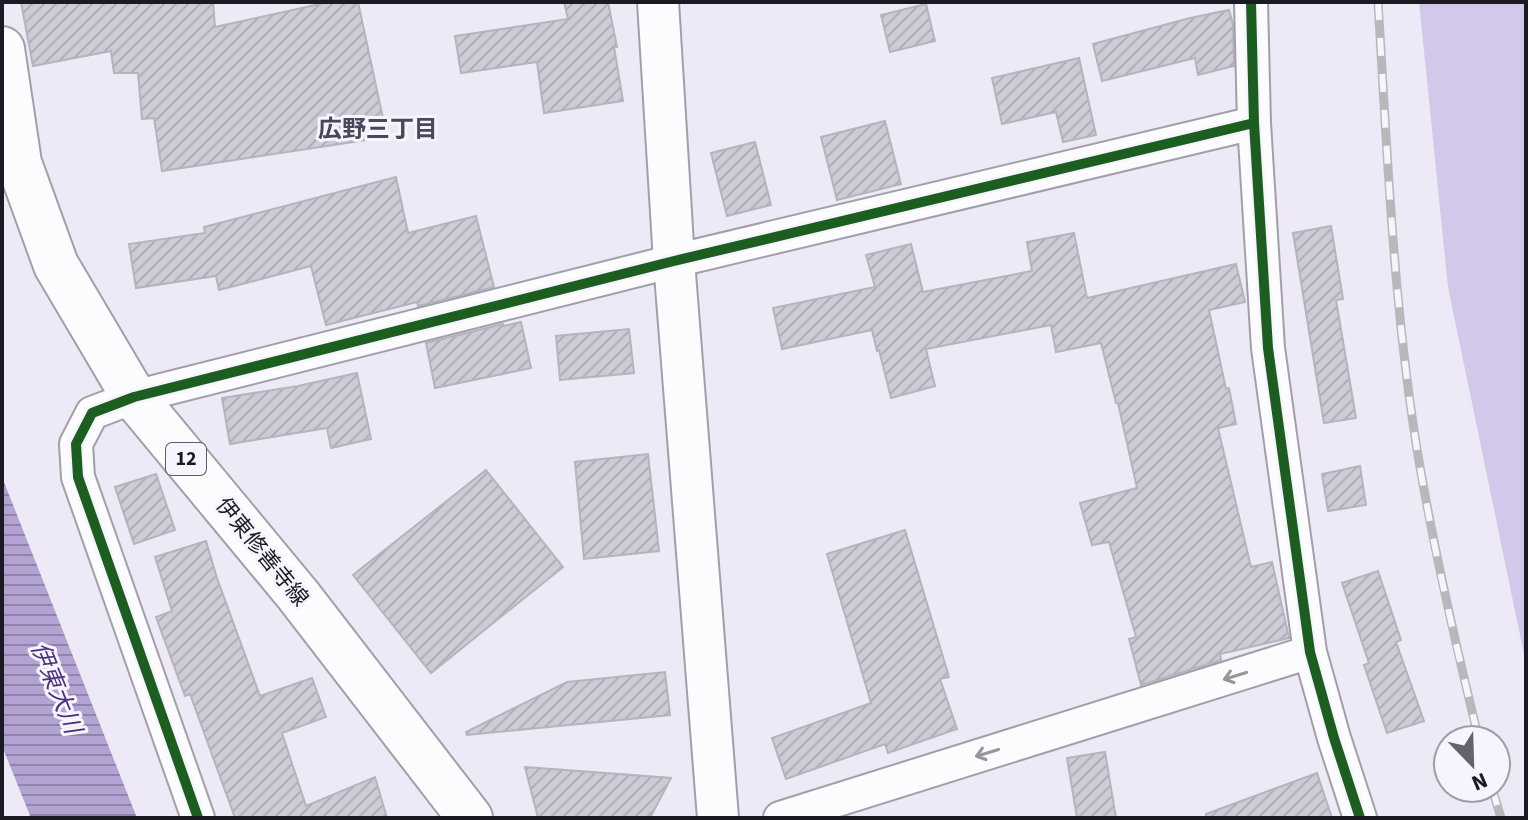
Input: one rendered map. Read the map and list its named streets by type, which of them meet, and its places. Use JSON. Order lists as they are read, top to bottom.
{
  "streets": {
    "main road": ["12", "伊東修善寺線"]
  },
  "districts": ["広野三丁目"],
  "water": ["伊東大川"],
  "north": "bottom right"
}
